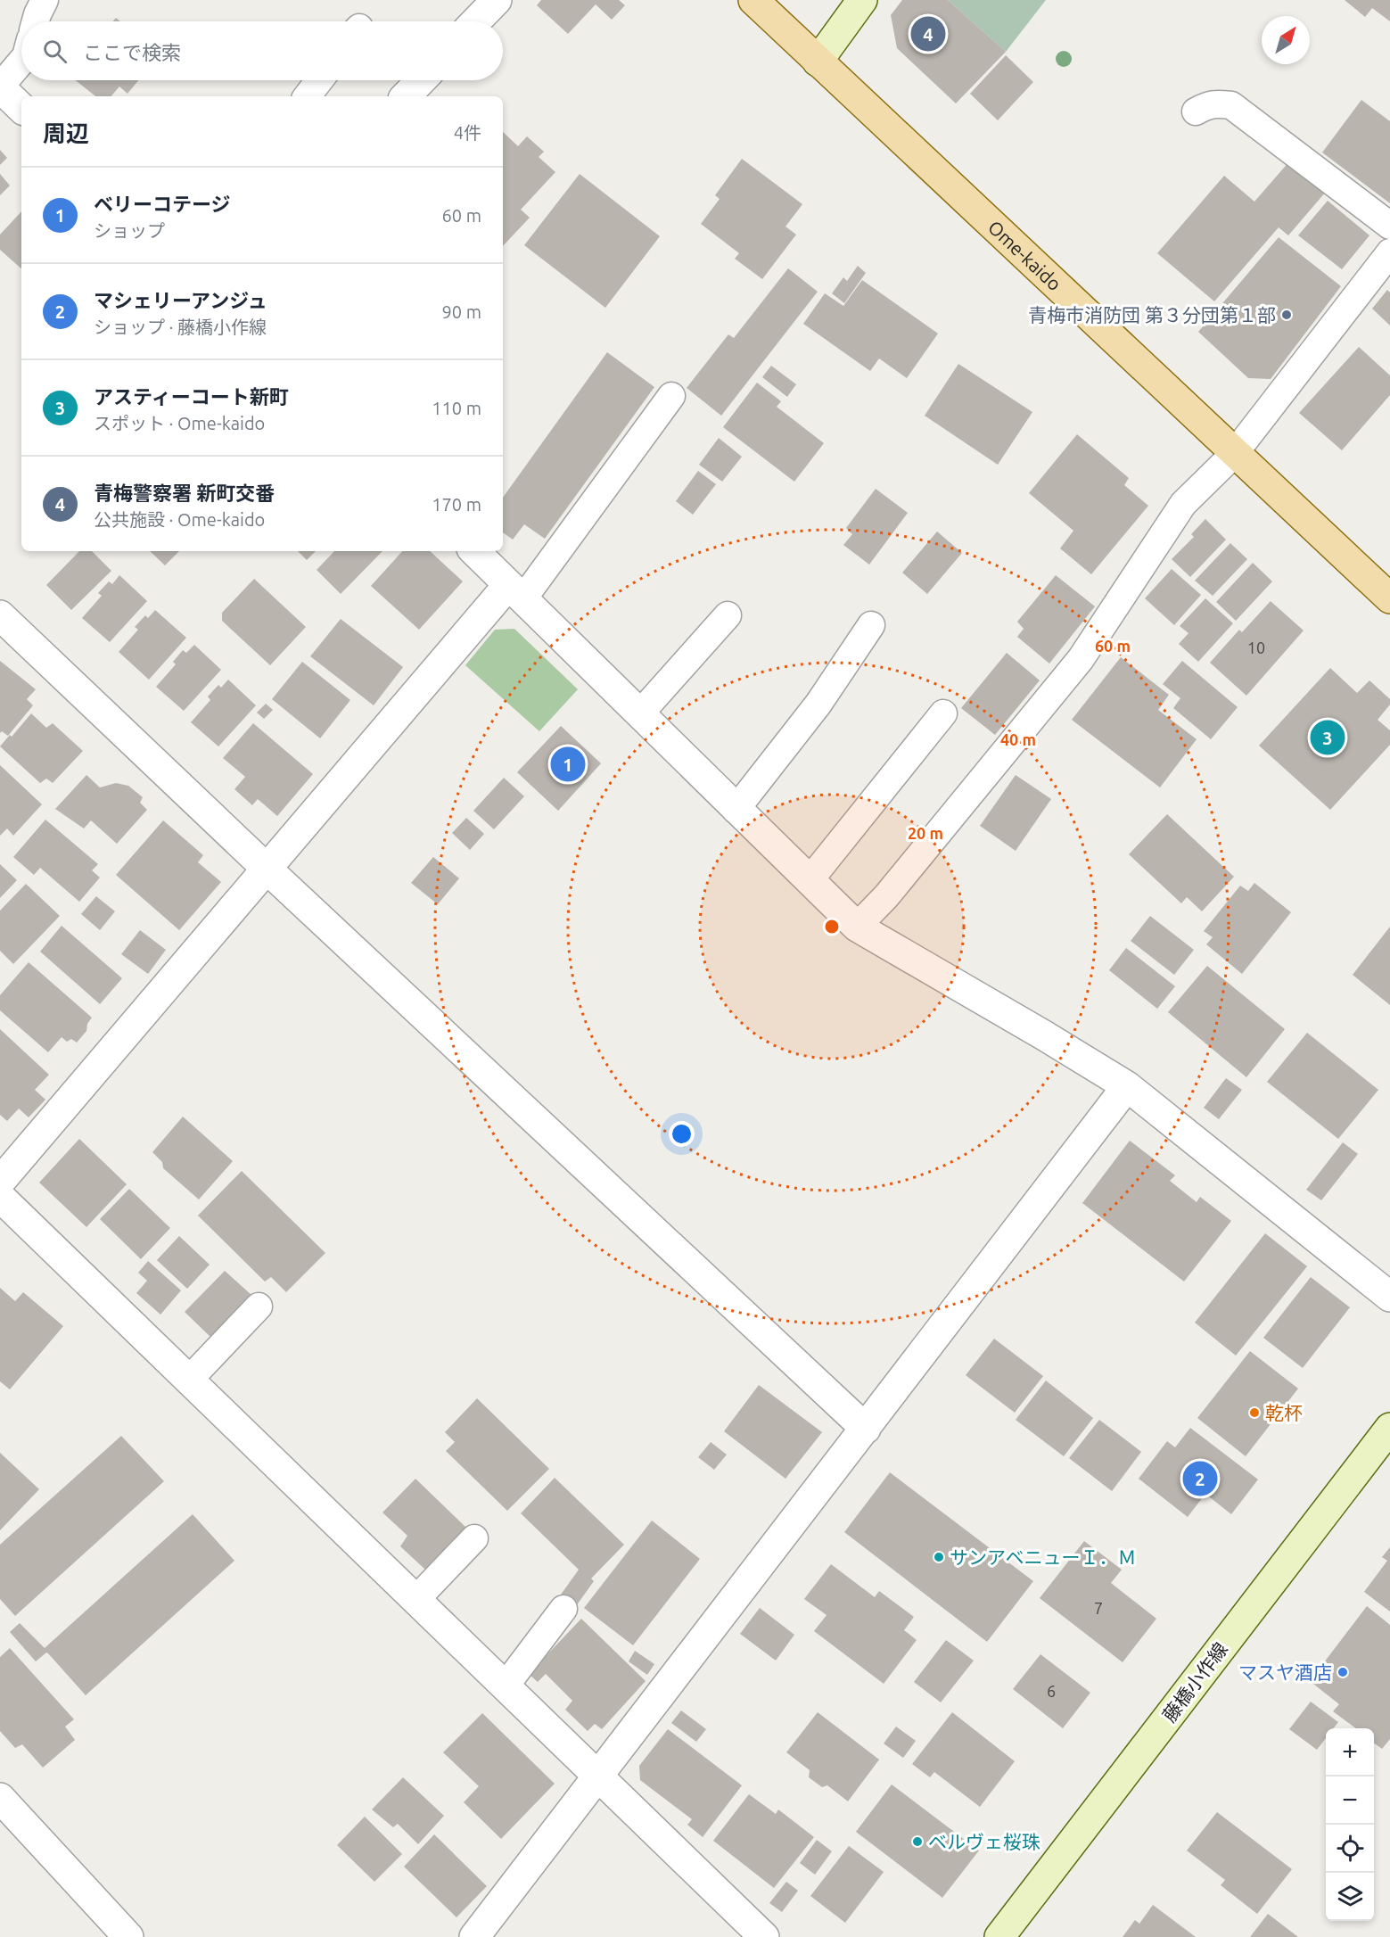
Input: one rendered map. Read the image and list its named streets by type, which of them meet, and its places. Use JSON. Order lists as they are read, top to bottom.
{
  "streets": {
    "main road": ["Ome-kaido", "藤橋小作線"]
  },
  "places": [
    "青梅市消防団 第３分団第１部",
    "乾杯",
    "サンアベニューＩ．Ｍ",
    "マスヤ酒店",
    "ベルヴェ桜珠"
  ],
  "house_numbers": ["10", "7", "6"],
  "north": "top right",
  "page": {
    "pins": [
      "4",
      "3",
      "1",
      "2"
    ],
    "search": "ここで検索",
    "heading": ["周辺", "4件"],
    "list": [
      {
        "mark": "1",
        "name": "ベリーコテージ",
        "note": "ショップ",
        "value": "60 m"
      },
      {
        "mark": "2",
        "name": "マシェリーアンジュ",
        "note": "ショップ · 藤橋小作線",
        "value": "90 m"
      },
      {
        "mark": "3",
        "name": "アスティーコート新町",
        "note": "スポット · Ome-kaido",
        "value": "110 m"
      },
      {
        "mark": "4",
        "name": "青梅警察署 新町交番",
        "note": "公共施設 · Ome-kaido",
        "value": "170 m"
      }
    ],
    "map_buttons": ["+", "−"]
  },
  "rings": ["60 m", "40 m", "20 m"]
}
